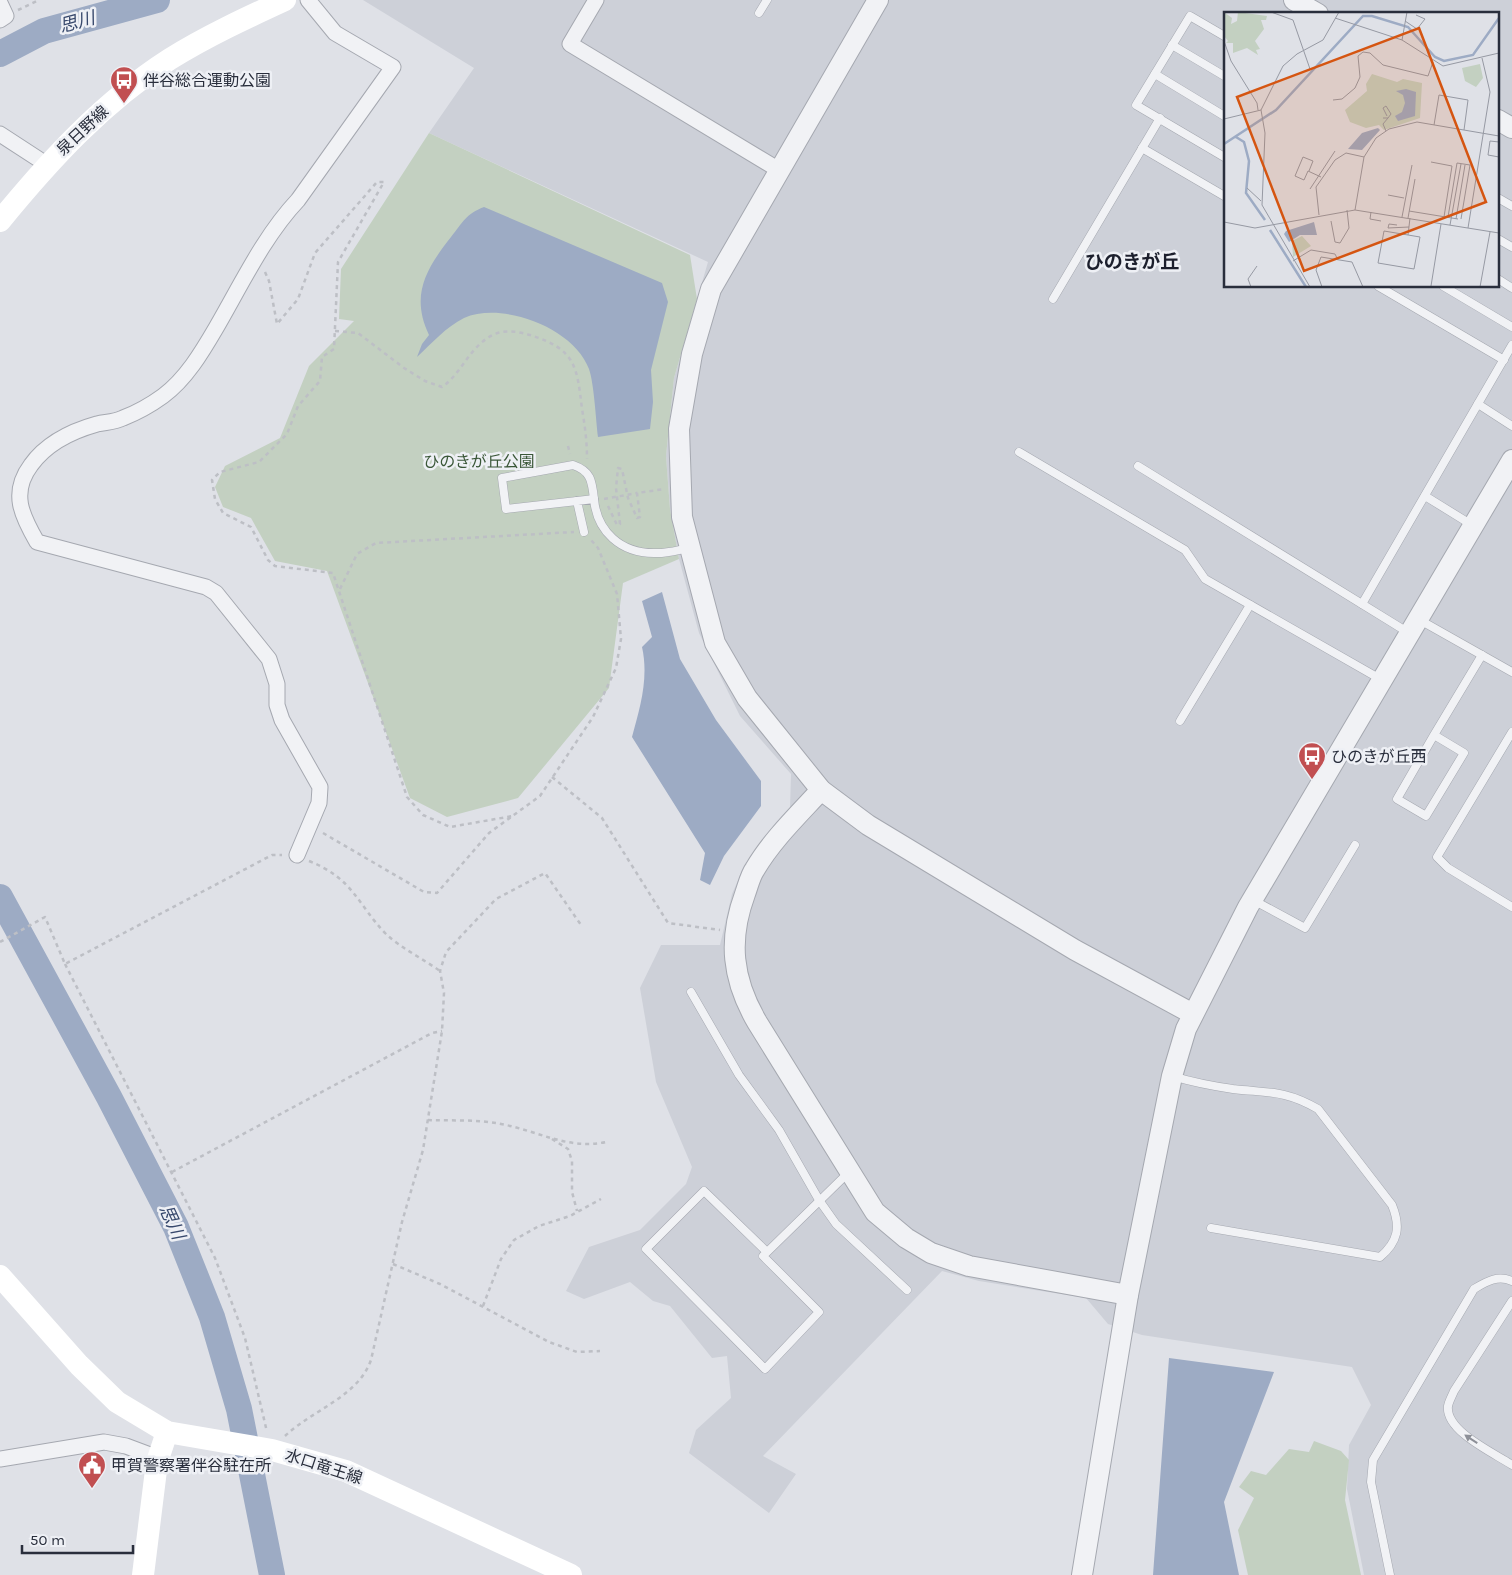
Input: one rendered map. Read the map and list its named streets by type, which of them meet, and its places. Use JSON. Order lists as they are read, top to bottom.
{
  "streets": {
    "main road": ["泉日野線", "水口竜王線"]
  },
  "districts": ["ひのきが丘"],
  "water": ["思川"],
  "parks": ["ひのきが丘公園"],
  "places": {
    "bus stop": ["伴谷総合運動公園", "ひのきが丘西"],
    "public building": ["甲賀警察署伴谷駐在所"]
  },
  "scale_bar": "50 m"
}
